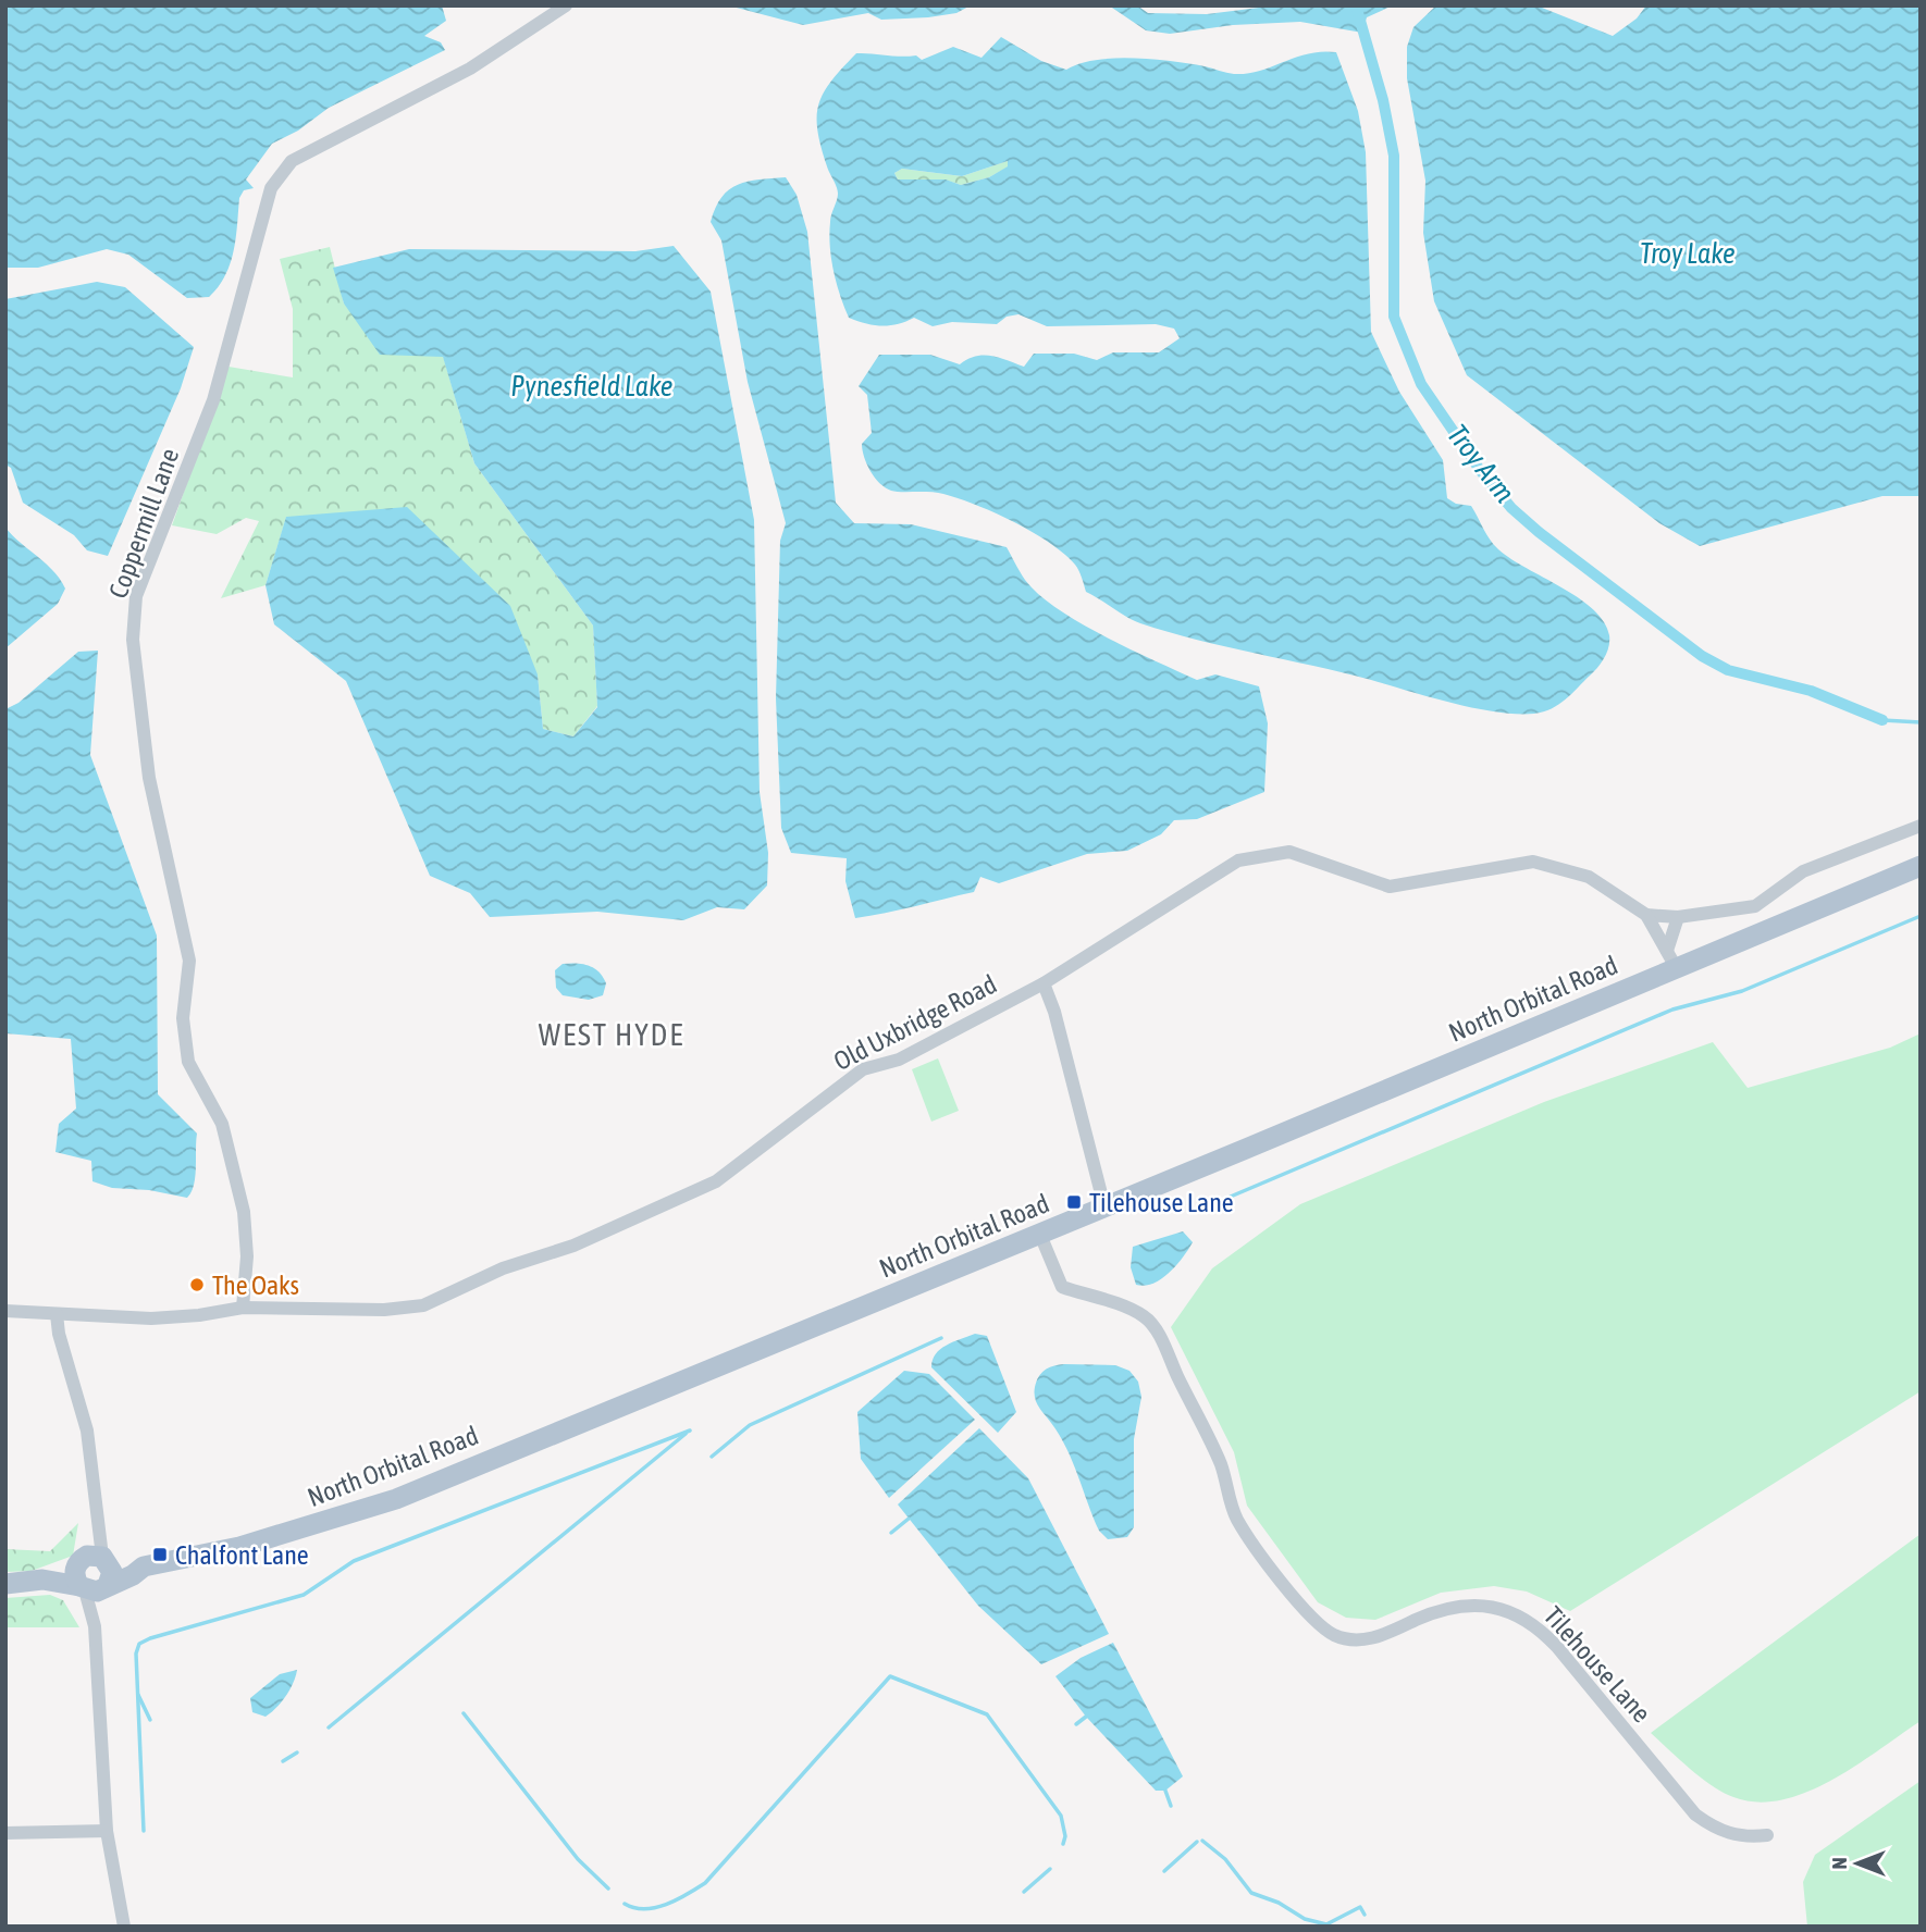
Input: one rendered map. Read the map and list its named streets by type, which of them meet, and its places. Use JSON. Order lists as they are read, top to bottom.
{
  "streets": {
    "main road": ["North Orbital Road"],
    "street": ["Coppermill Lane", "Old Uxbridge Road", "Tilehouse Lane"]
  },
  "crossings": [
    ["Coppermill Lane", "Old Uxbridge Road"],
    ["North Orbital Road", "Old Uxbridge Road"],
    ["North Orbital Road", "Tilehouse Lane"]
  ],
  "districts": ["WEST HYDE"],
  "water": ["Troy Lake", "Pynesfield Lake", "Troy Arm"],
  "places": {
    "transit": ["Tilehouse Lane", "Chalfont Lane"],
    "other": ["The Oaks"]
  },
  "north": "left"
}
